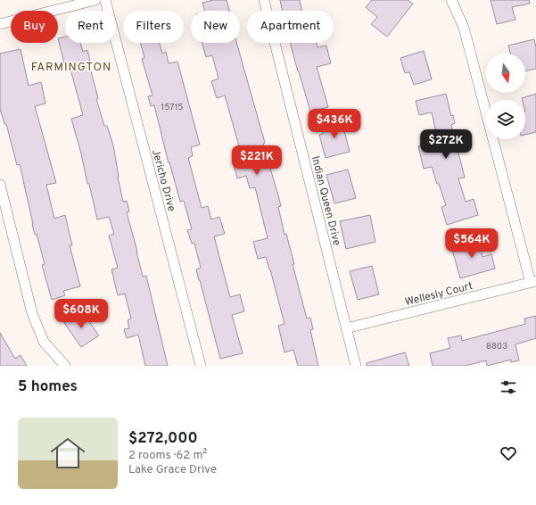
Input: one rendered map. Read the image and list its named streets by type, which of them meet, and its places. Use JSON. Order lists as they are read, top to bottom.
{
  "streets": {
    "street": ["Jericho Drive", "Indian Queen Drive", "Wellesly Court"]
  },
  "crossings": [
    ["Indian Queen Drive", "Wellesly Court"]
  ],
  "districts": ["FARMINGTON"],
  "house_numbers": ["15715", "8803"],
  "north": "bottom",
  "page": {
    "chip": [
      "Buy",
      "Rent",
      "Filters",
      "New",
      "Apartment"
    ],
    "price": [
      "$436K",
      "$272K",
      "$221K",
      "$564K",
      "$608K"
    ],
    "heading": "5 homes",
    "list": [
      {
        "name": "$272,000",
        "note": "2 rooms · 62 m² · Lake Grace Drive"
      }
    ]
  }
}
